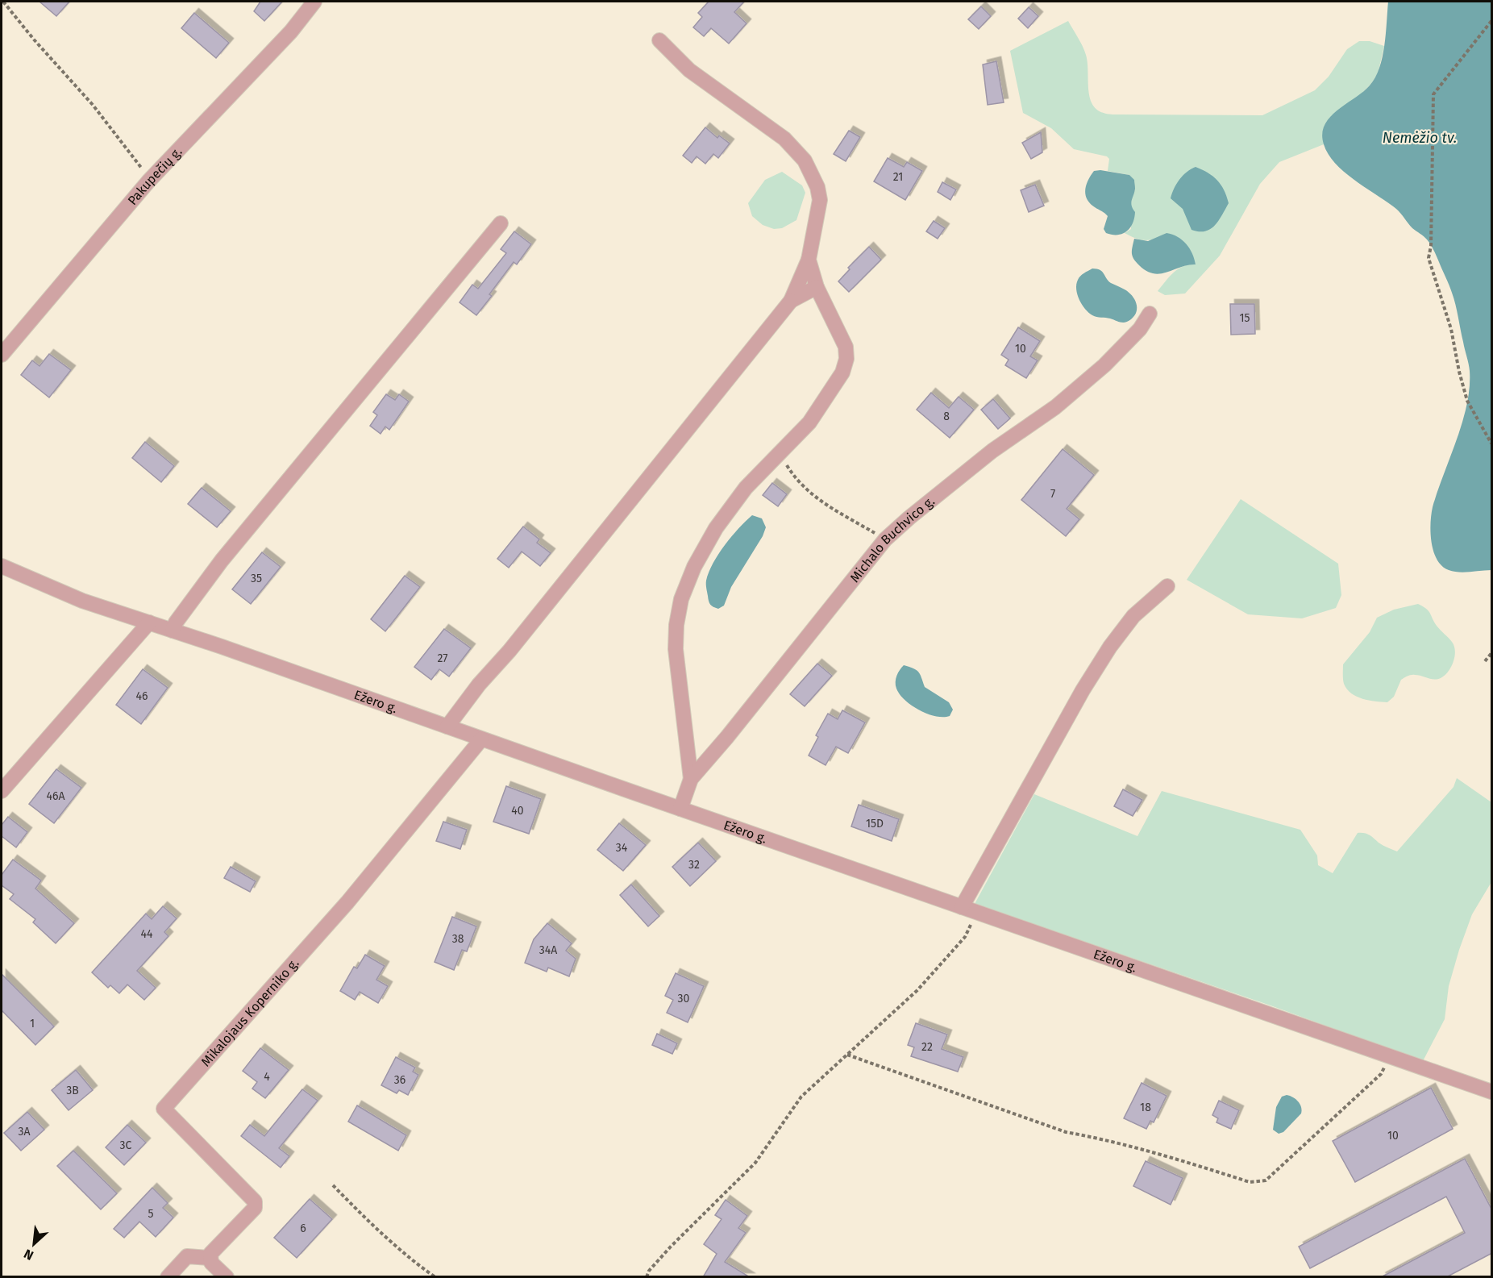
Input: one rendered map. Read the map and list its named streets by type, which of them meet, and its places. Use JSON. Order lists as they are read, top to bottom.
{
  "streets": {
    "street": [
      "Pakupečių g.",
      "Michalo Buchvico g.",
      "Ežero g.",
      "Mikalojaus Koperniko g."
    ]
  },
  "crossings": [
    ["Michalo Buchvico g.", "Ežero g."],
    ["Ežero g.", "Mikalojaus Koperniko g."]
  ],
  "water": ["Nemėžio tv."],
  "house_numbers": [
    "21",
    "15",
    "10",
    "8",
    "7",
    "35",
    "27",
    "46",
    "46A",
    "40",
    "15D",
    "34",
    "32",
    "44",
    "38",
    "34A",
    "30",
    "1",
    "22",
    "4",
    "36",
    "3B",
    "18",
    "3A",
    "10",
    "3C",
    "5",
    "6"
  ],
  "north": "bottom left"
}
